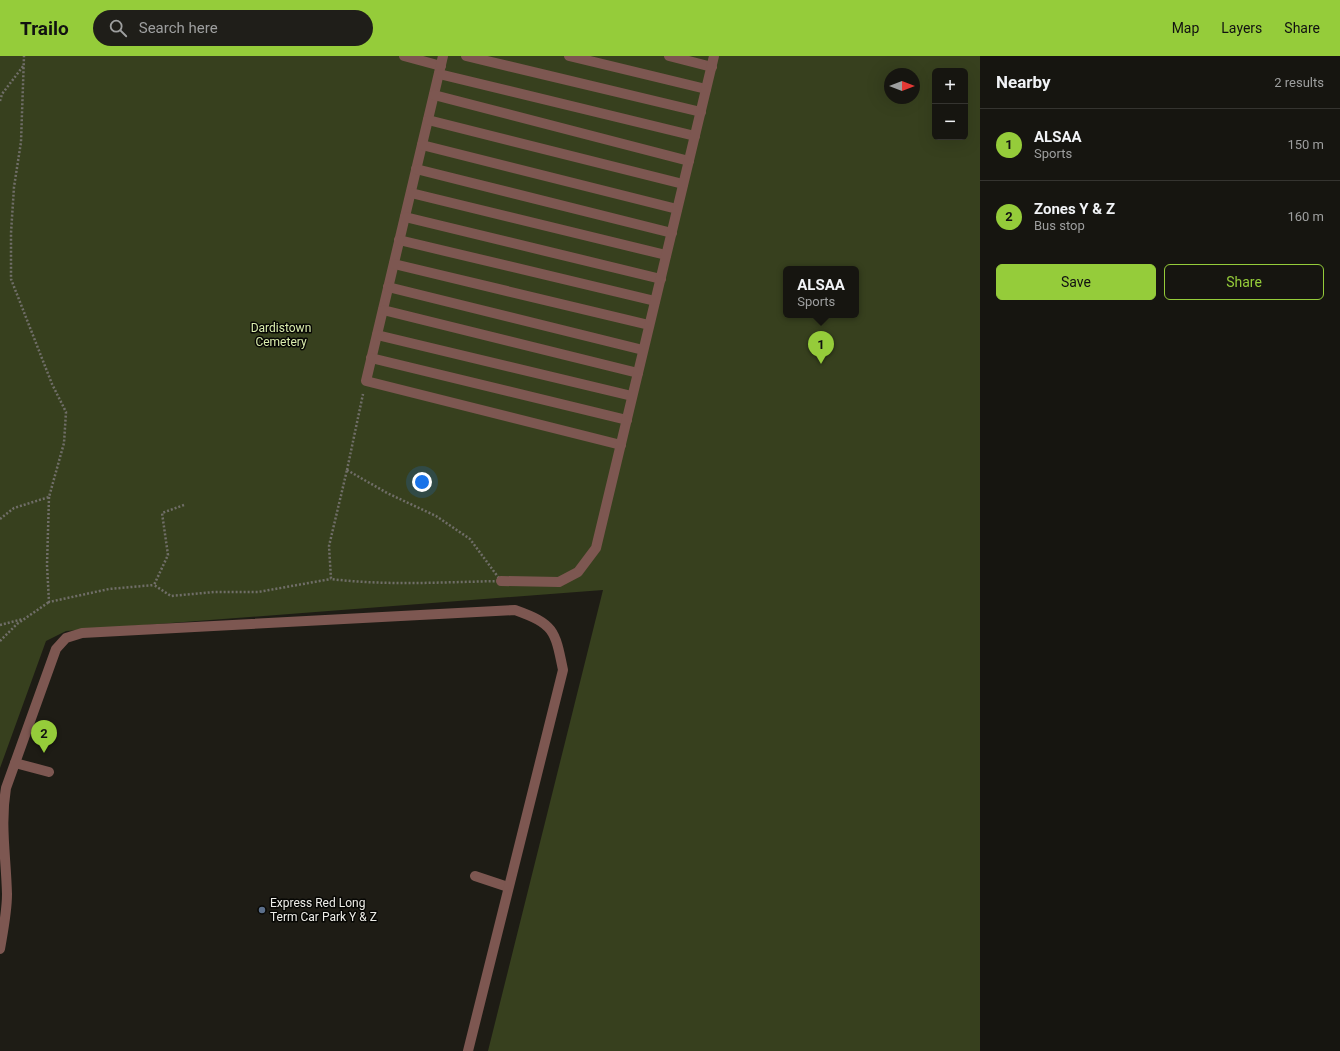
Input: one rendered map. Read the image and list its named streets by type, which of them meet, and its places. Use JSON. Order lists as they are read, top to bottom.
{
  "parks": ["Dardistown Cemetery"],
  "places": ["Express Red Long Term Car Park Y & Z"],
  "north": "right",
  "page": {
    "header": "Trailo",
    "search": "Search here",
    "nav": ["Map", "Layers", "Share"],
    "heading": ["Nearby", "2 results"],
    "map_buttons": ["+", "−"],
    "list": [
      {
        "mark": "1",
        "name": "ALSAA",
        "note": "Sports",
        "value": "150 m"
      },
      {
        "mark": "2",
        "name": "Zones Y & Z",
        "note": "Bus stop",
        "value": "160 m"
      }
    ],
    "buttons": ["Save", "Share"],
    "popup": ["ALSAA", "Sports"],
    "pins": ["1", "2"]
  }
}
